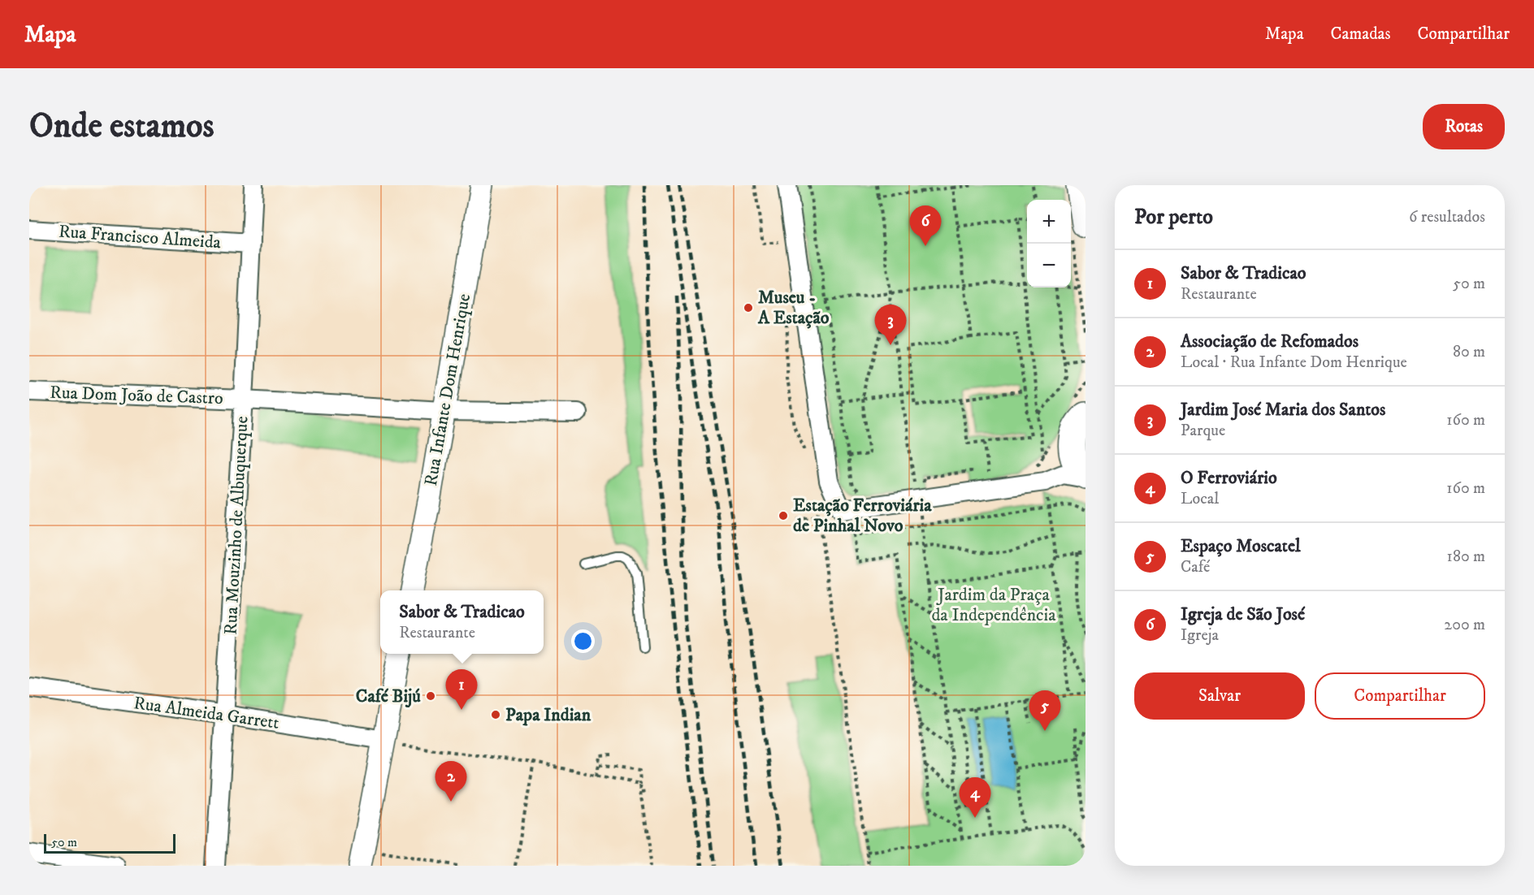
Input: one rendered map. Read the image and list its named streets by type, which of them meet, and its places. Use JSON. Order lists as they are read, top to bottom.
{
  "streets": {
    "street": [
      "Rua Francisco Almeida",
      "Rua Infante Dom Henrique",
      "Rua Dom João de Castro",
      "Rua Mouzinho de Albuquerque",
      "Rua Almeida Garrett"
    ]
  },
  "crossings": [
    ["Rua Francisco Almeida", "Rua Mouzinho de Albuquerque"],
    ["Rua Infante Dom Henrique", "Rua Dom João de Castro"],
    ["Rua Dom João de Castro", "Rua Mouzinho de Albuquerque"],
    ["Rua Mouzinho de Albuquerque", "Rua Almeida Garrett"]
  ],
  "parks": ["Jardim da Praça da Independência"],
  "places": [
    "Museu - A Estação",
    "Estação Ferroviária de Pinhal Novo",
    "Café Bijú",
    "Papa Indian"
  ],
  "scale_bar": "50 m",
  "page": {
    "header": "Mapa",
    "nav": ["Mapa", "Camadas", "Compartilhar"],
    "buttons": [
      "Rotas",
      ["Salvar", "Compartilhar"]
    ],
    "title": "Onde estamos",
    "heading": ["Por perto", "6 resultados"],
    "map_buttons": ["+", "−"],
    "pins": [
      "6",
      "3",
      "1",
      "5",
      "2",
      "4"
    ],
    "list": [
      {
        "mark": "1",
        "name": "Sabor & Tradicao",
        "note": "Restaurante",
        "value": "50 m"
      },
      {
        "mark": "2",
        "name": "Associação de Refomados",
        "note": "Local · Rua Infante Dom Henrique",
        "value": "80 m"
      },
      {
        "mark": "3",
        "name": "Jardim José Maria dos Santos",
        "note": "Parque",
        "value": "160 m"
      },
      {
        "mark": "4",
        "name": "O Ferroviário",
        "note": "Local",
        "value": "160 m"
      },
      {
        "mark": "5",
        "name": "Espaço Moscatel",
        "note": "Café",
        "value": "180 m"
      },
      {
        "mark": "6",
        "name": "Igreja de São José",
        "note": "Igreja",
        "value": "200 m"
      }
    ],
    "popup": ["Sabor & Tradicao", "Restaurante"],
    "scale": "50 m"
  }
}
